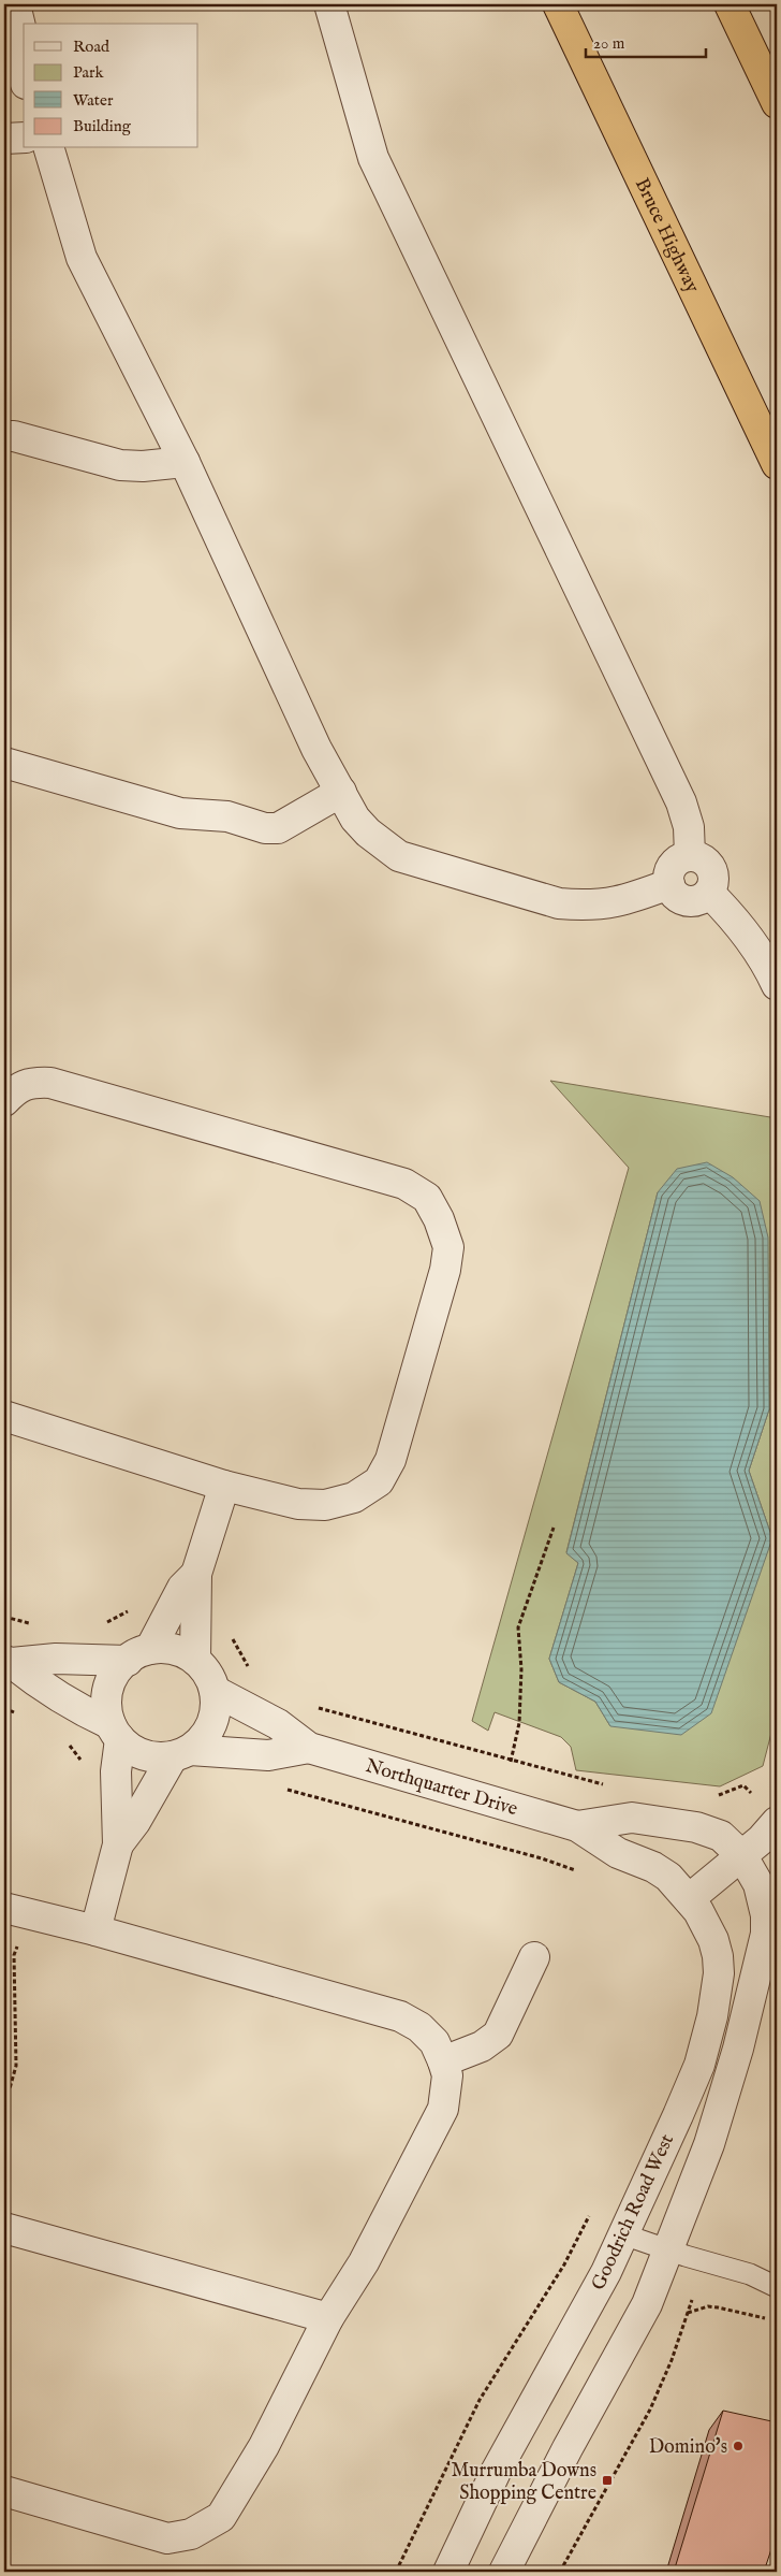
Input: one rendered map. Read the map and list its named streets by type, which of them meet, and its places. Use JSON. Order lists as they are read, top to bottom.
{
  "streets": {
    "highway": ["Bruce Highway"],
    "street": ["Northquarter Drive", "Goodrich Road West"]
  },
  "crossings": [
    ["Northquarter Drive", "Goodrich Road West"]
  ],
  "places": {
    "other": ["Domino's"],
    "transit": ["Murrumba Downs Shopping Centre"]
  },
  "legend": [
    "Road",
    "Park",
    "Water",
    "Building"
  ],
  "scale_bar": "20 m"
}
